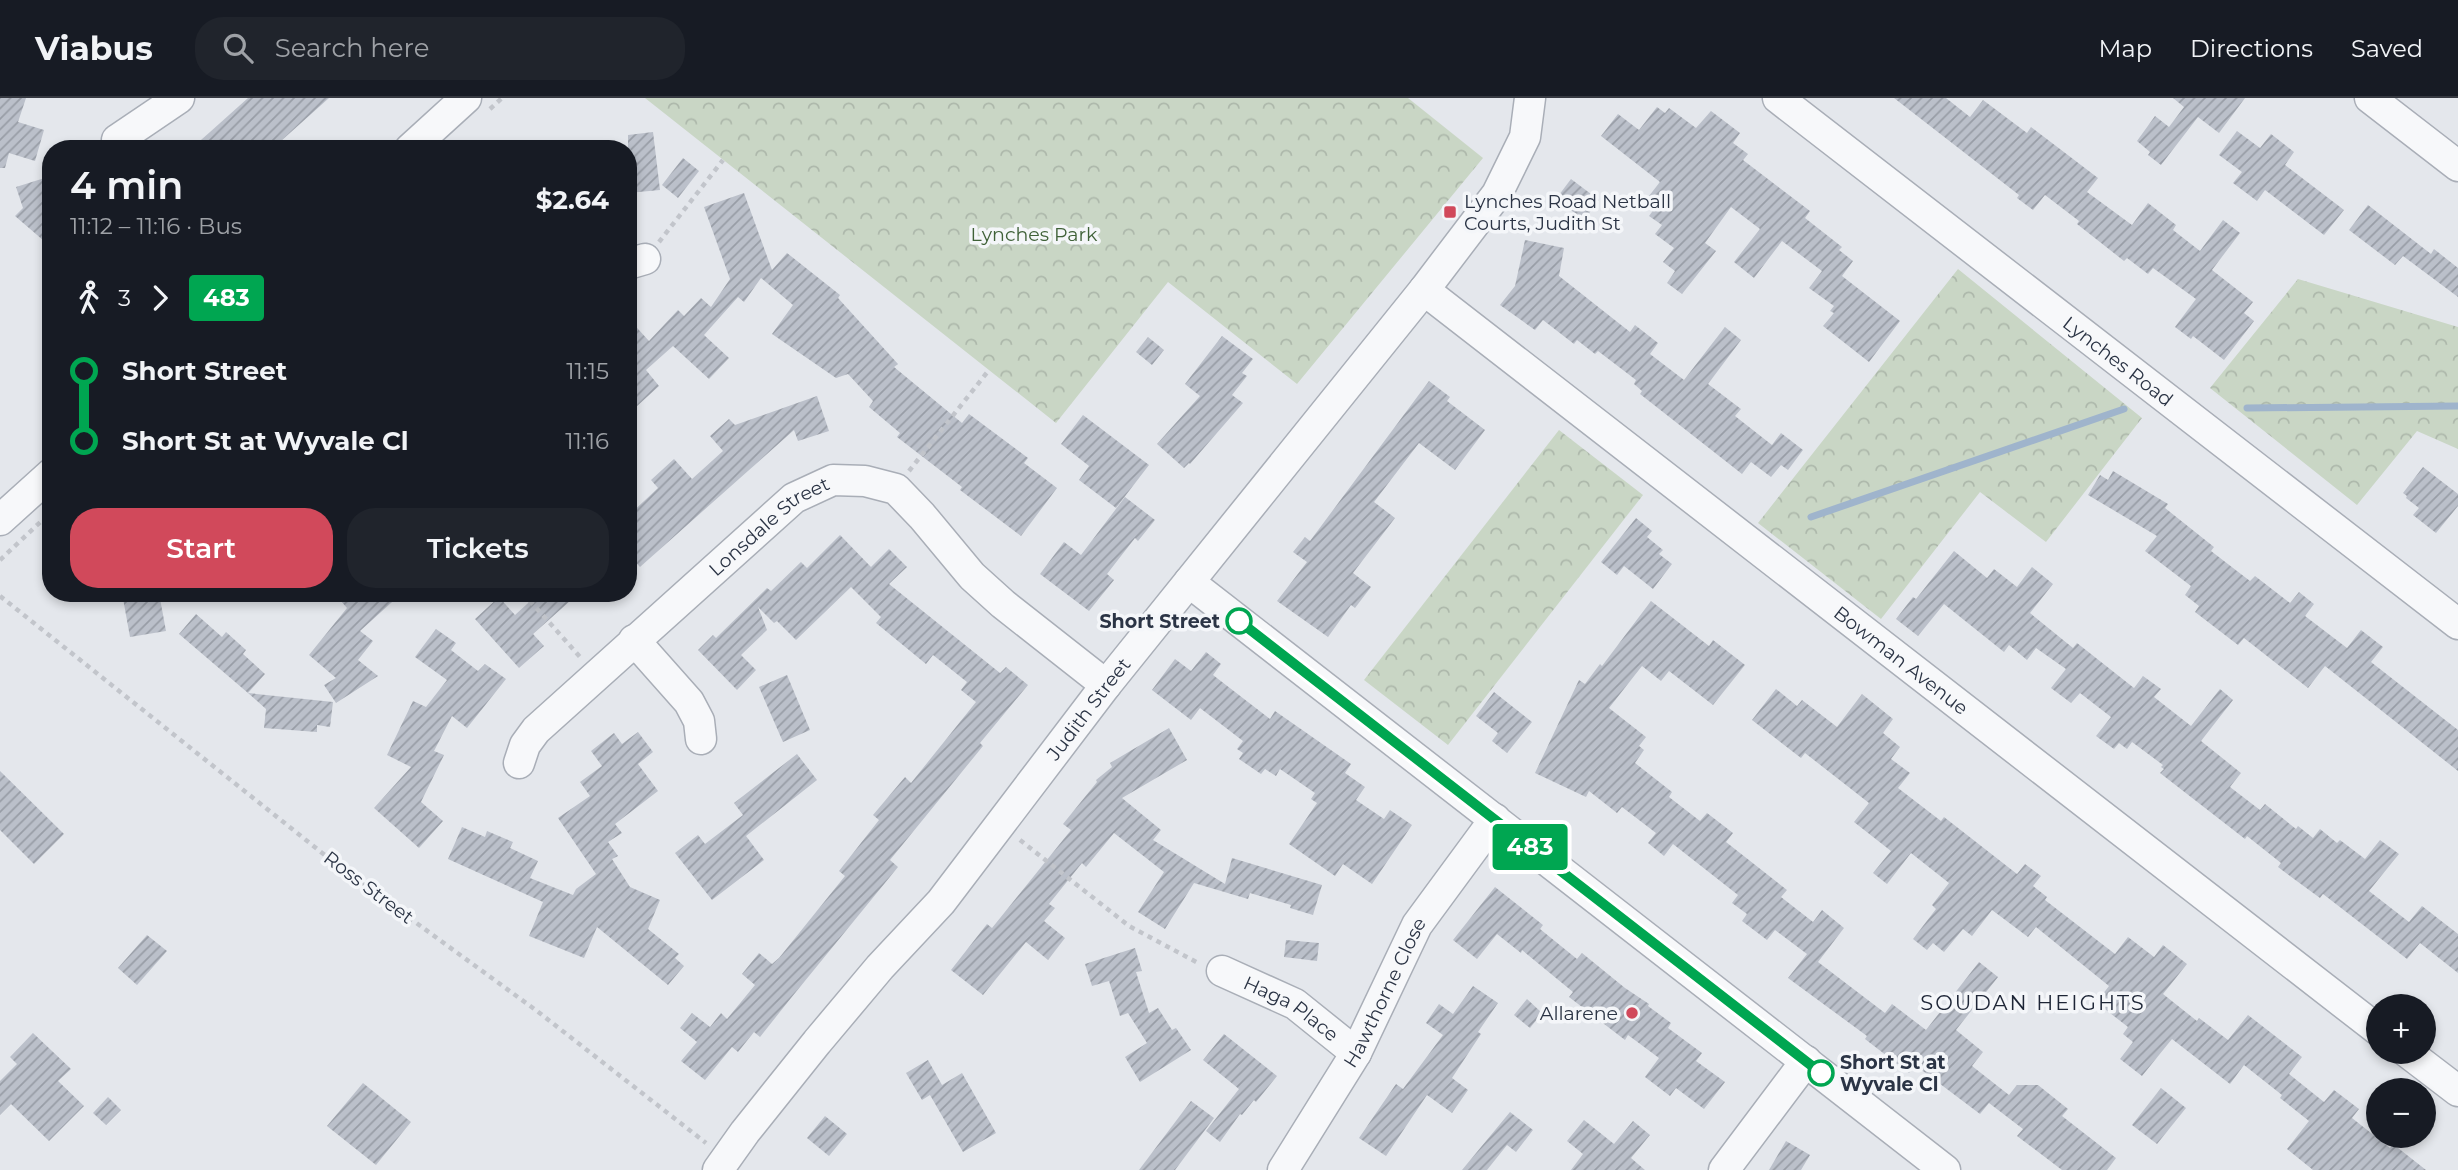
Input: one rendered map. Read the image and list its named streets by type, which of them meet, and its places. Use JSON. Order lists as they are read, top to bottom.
{
  "streets": {
    "street": [
      "Lynches Road",
      "Lonsdale Street",
      "Bowman Avenue",
      "Judith Street",
      "Hawthorne Close",
      "Haga Place"
    ],
    "path": ["Ross Street"]
  },
  "crossings": [
    ["Lonsdale Street", "Judith Street"],
    ["Bowman Avenue", "Judith Street"],
    ["Judith Street", "Ross Street"],
    ["Hawthorne Close", "Haga Place"]
  ],
  "districts": ["SOUDAN HEIGHTS"],
  "parks": ["Lynches Park"],
  "places": {
    "transit": ["Lynches Road Netball Courts, Judith St"],
    "other": ["Short Street", "Allarene", "Short St at Wyvale Cl"]
  },
  "lines": ["bus line 483"],
  "page": {
    "header": "Viabus",
    "search": "Search here",
    "nav": ["Map", "Directions", "Saved"],
    "on_map": "483",
    "heading": ["4 min", "11:12 – 11:16 · Bus", "$2.64"],
    "legs": ["3", "483"],
    "list": [
      {
        "name": "Short Street",
        "value": "11:15"
      },
      {
        "name": "Short St at Wyvale Cl",
        "value": "11:16"
      }
    ],
    "buttons": ["Start", "Tickets"],
    "map_buttons": ["+", "−"]
  }
}
